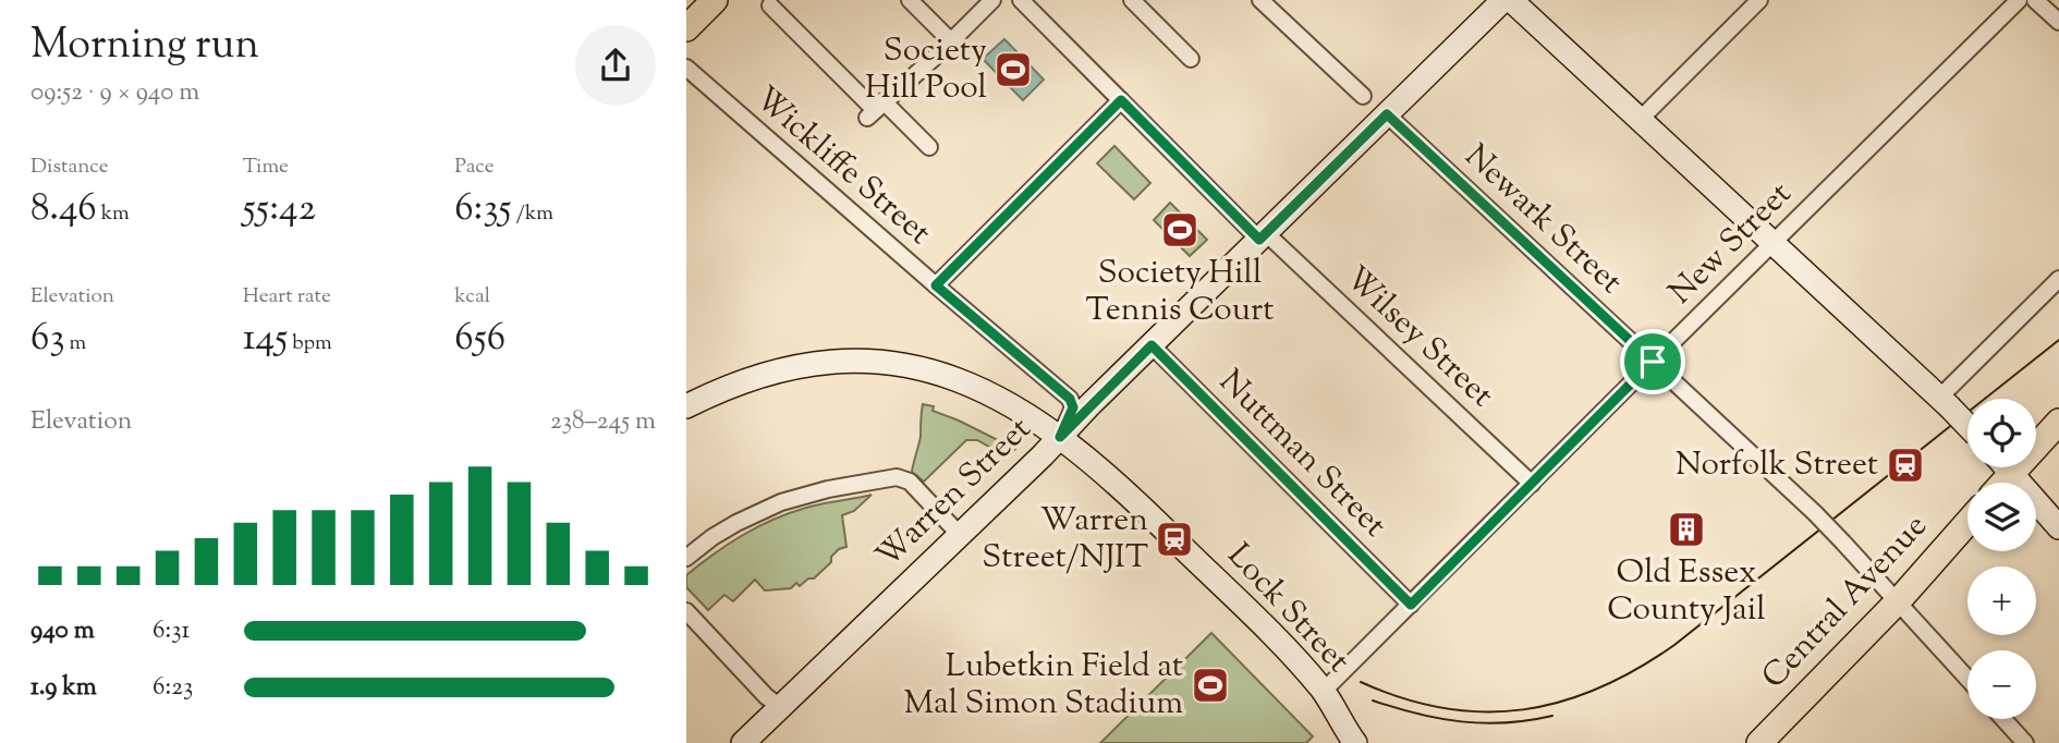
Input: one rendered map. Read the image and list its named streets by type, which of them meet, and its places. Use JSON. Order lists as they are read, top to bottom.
{
  "streets": {
    "main road": ["Warren Street", "Central Avenue", "Lock Street"],
    "street": [
      "Wickliffe Street",
      "Newark Street",
      "New Street",
      "Wilsey Street",
      "Nuttman Street"
    ]
  },
  "crossings": [
    ["Wickliffe Street", "Warren Street"],
    ["Wickliffe Street", "Lock Street"],
    ["Newark Street", "New Street"],
    ["Newark Street", "Warren Street"],
    ["Newark Street", "Central Avenue"],
    ["New Street", "Wilsey Street"],
    ["New Street", "Nuttman Street"],
    ["New Street", "Lock Street"],
    ["Wilsey Street", "Warren Street"],
    ["Nuttman Street", "Warren Street"],
    ["Warren Street", "Lock Street"]
  ],
  "places": {
    "sports": ["Society Hill Pool", "Society Hill Tennis Court", "Lubetkin Field at Mal Simon Stadium"],
    "station": ["Norfolk Street", "Warren Street/NJIT"],
    "building": ["Old Essex County Jail"]
  },
  "page": {
    "heading": ["Morning run", "09:52 · 9 × 940 m"],
    "stats": [
      ["Distance", "8.46 km"],
      ["Time", "55:42"],
      ["Pace", "6:35 /km"],
      ["Elevation", "63 m"],
      ["Heart rate", "145 bpm"],
      ["kcal", "656"]
    ],
    "chart": ["Elevation", "238–245 m"],
    "map_buttons": ["+", "−"],
    "list": [
      {
        "name": "940 m",
        "note": "6:31"
      },
      {
        "name": "1.9 km",
        "note": "6:23"
      }
    ]
  }
}
